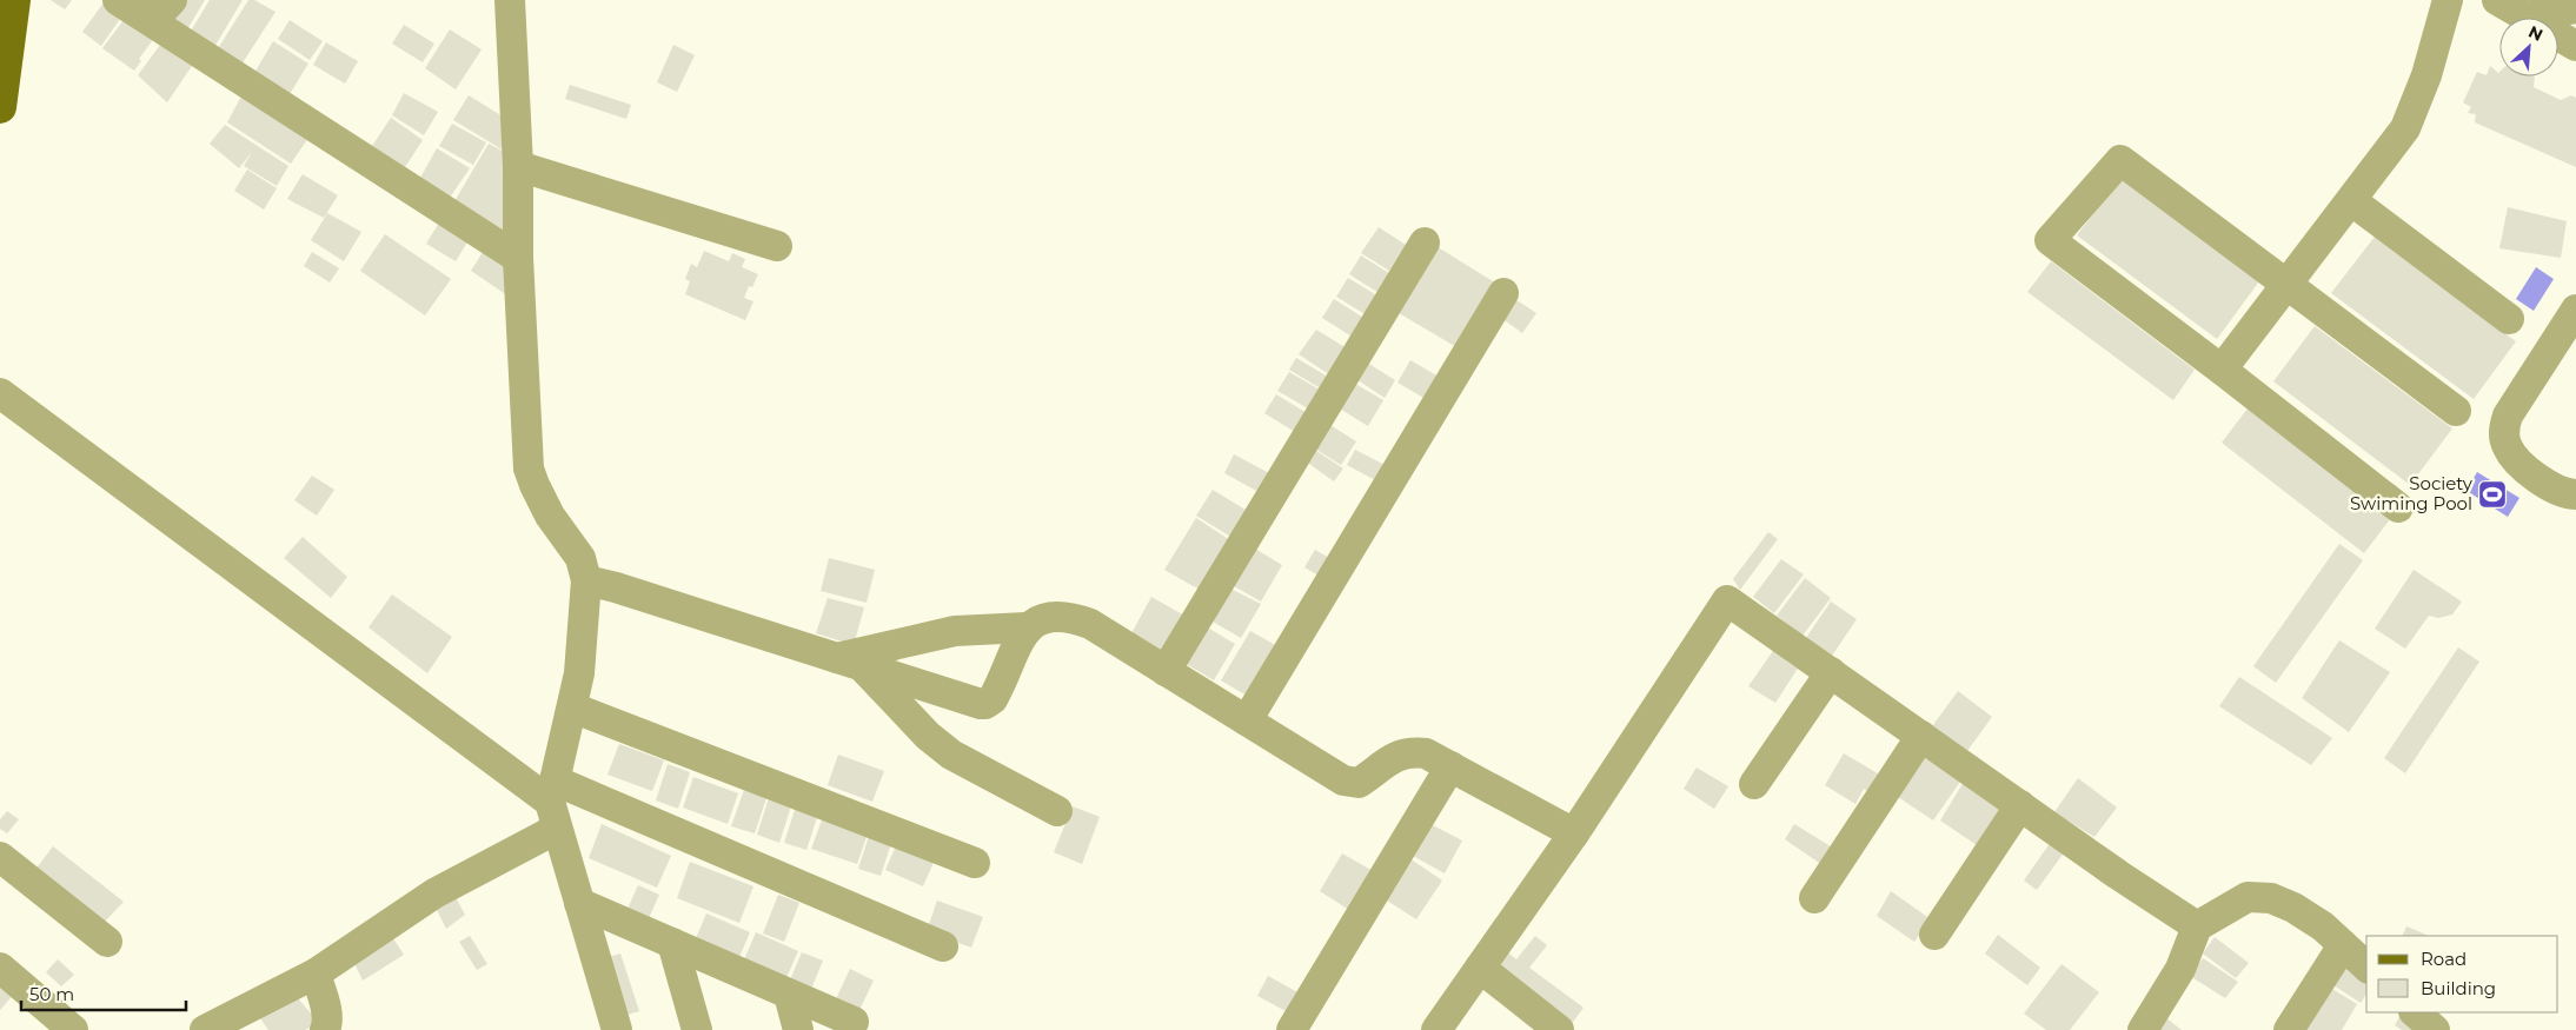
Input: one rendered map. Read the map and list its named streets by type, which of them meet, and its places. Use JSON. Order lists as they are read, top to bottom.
{
  "places": {
    "sports": ["Society Swiming Pool"]
  },
  "legend": ["Road", "Building"],
  "scale_bar": "50 m",
  "north": "top right"
}
